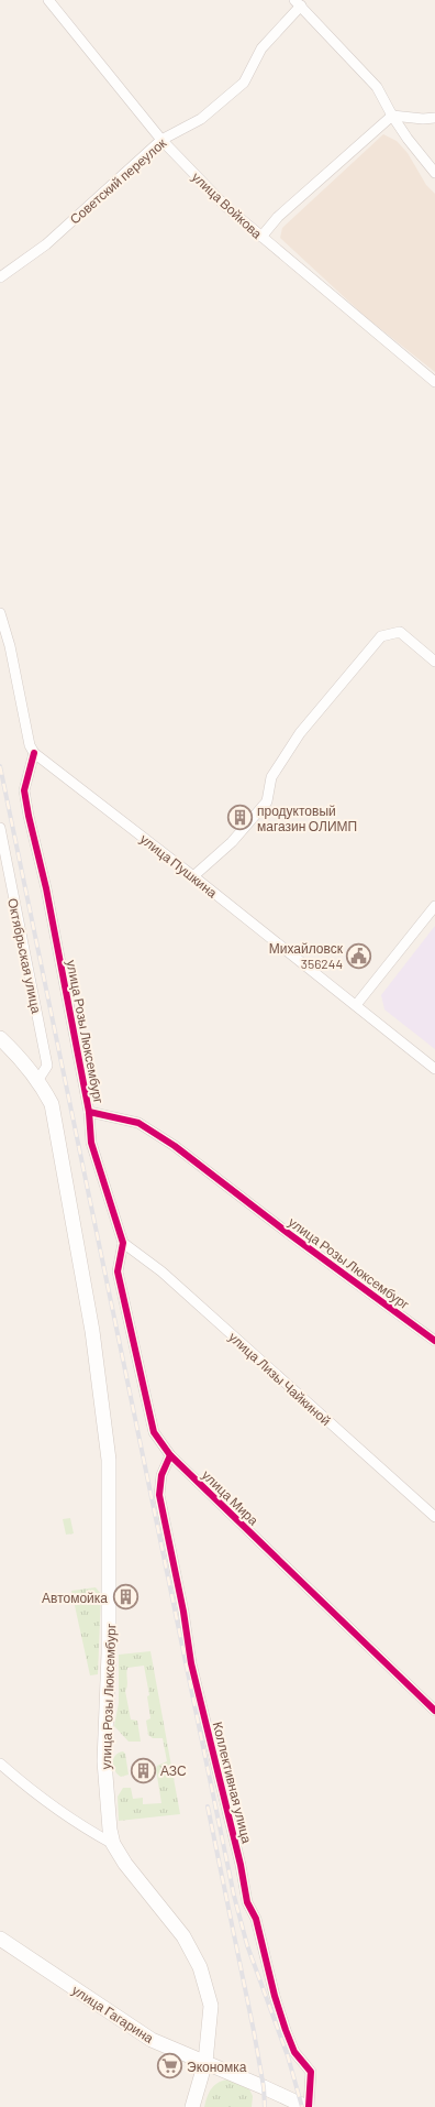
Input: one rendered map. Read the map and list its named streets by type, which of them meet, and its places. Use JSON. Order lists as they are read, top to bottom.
{
  "streets": {
    "main road": ["улица Розы Люксембург", "улица Гагарина"],
    "street": [
      "Советский переулок",
      "улица Войкова",
      "улица Пушкина",
      "Октябрьская улица",
      "улица Лизы Чайкиной",
      "улица Мира",
      "Коллективная улица"
    ]
  },
  "crossings": [
    ["Советский переулок", "улица Войкова"],
    ["улица Пушкина", "улица Розы Люксембург"],
    ["Октябрьская улица", "улица Розы Люксембург"],
    ["улица Розы Люксембург", "улица Гагарина"],
    ["улица Лизы Чайкиной", "улица Мира"],
    ["улица Мира", "Коллективная улица"],
    ["Коллективная улица", "улица Гагарина"]
  ],
  "places": {
    "building": ["продуктовый магазин ОЛИМП", "Автомойка", "АЗС"],
    "public building": ["Михайловск 356244"],
    "supermarket": ["Экономка"]
  }
}
